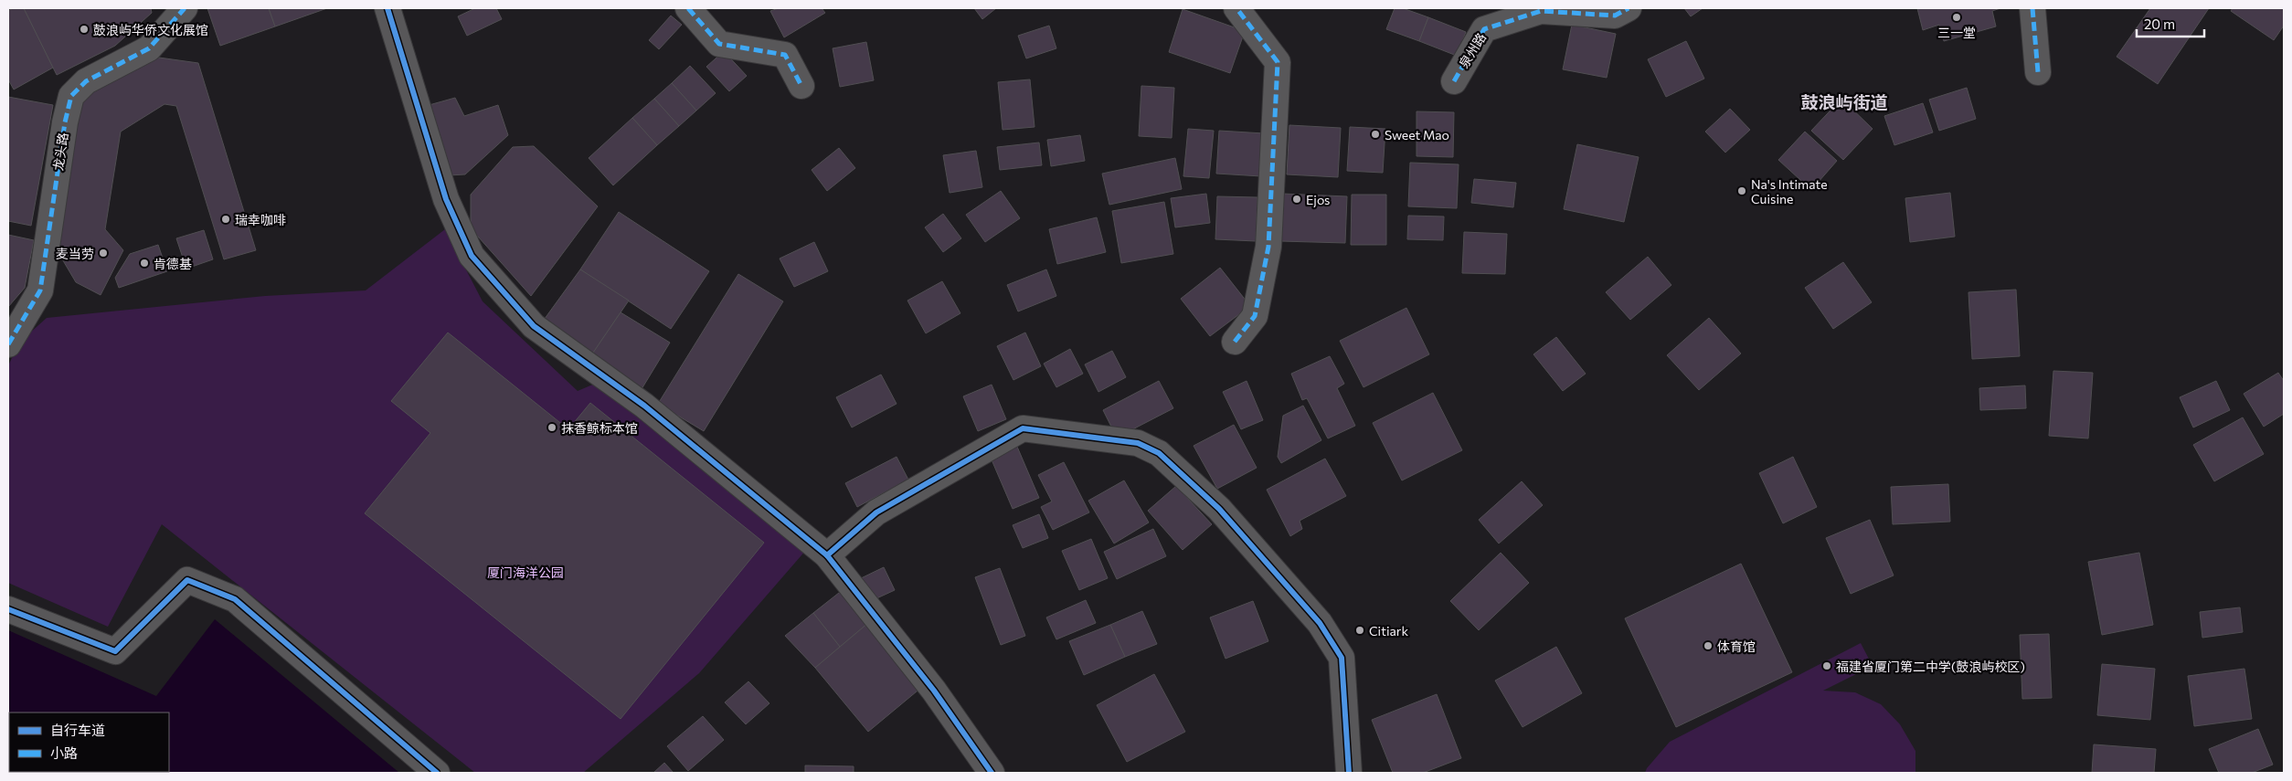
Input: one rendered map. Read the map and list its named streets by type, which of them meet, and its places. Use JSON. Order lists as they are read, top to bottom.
{
  "streets": {
    "street": ["泉州路", "龙头路"]
  },
  "districts": ["鼓浪屿街道"],
  "parks": ["厦门海洋公园"],
  "places": [
    "三一堂",
    "鼓浪屿华侨文化展馆",
    "Sweet Mao",
    "Na's Intimate Cuisine",
    "Ejos",
    "瑞幸咖啡",
    "麦当劳",
    "肯德基",
    "抹香鲸标本馆",
    "Citiark",
    "体育馆",
    "福建省厦门第二中学(鼓浪屿校区)"
  ],
  "legend": ["自行车道", "小路"],
  "scale_bar": "20 m"
}
